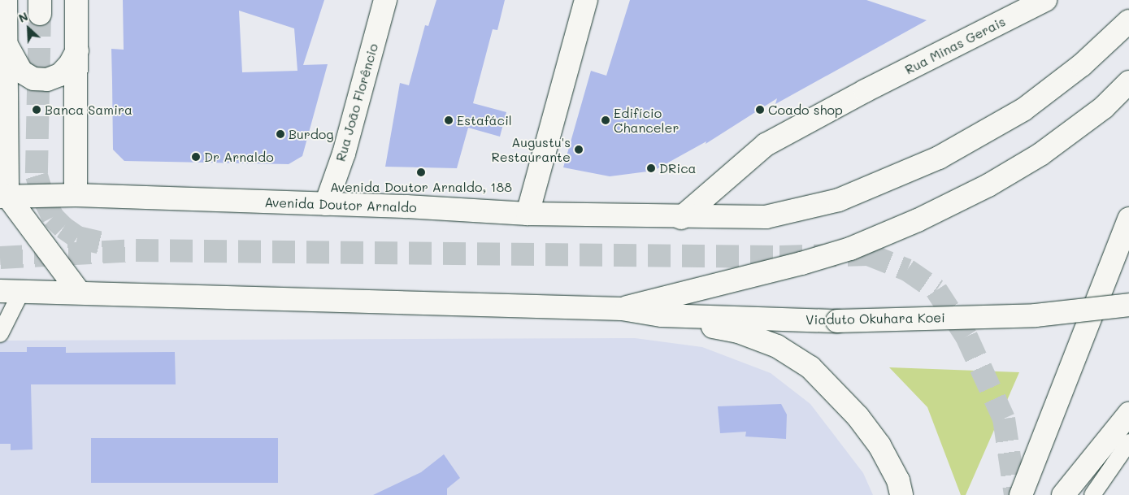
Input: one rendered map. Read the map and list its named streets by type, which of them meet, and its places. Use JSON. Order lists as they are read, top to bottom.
{
  "streets": {
    "main road": [
      "Rua Minas Gerais",
      "Rua João Florêncio",
      "Avenida Doutor Arnaldo",
      "Viaduto Okuhara Koei"
    ]
  },
  "crossings": [
    ["Rua Minas Gerais", "Avenida Doutor Arnaldo"],
    ["Rua João Florêncio", "Avenida Doutor Arnaldo"]
  ],
  "places": [
    "Banca Samira",
    "Coado shop",
    "Estafácil",
    "Edifício Chanceler",
    "Burdog",
    "Augustu's Restaurante",
    "Dr Arnaldo",
    "DRica",
    "Avenida Doutor Arnaldo, 188"
  ],
  "north": "top left"
}
